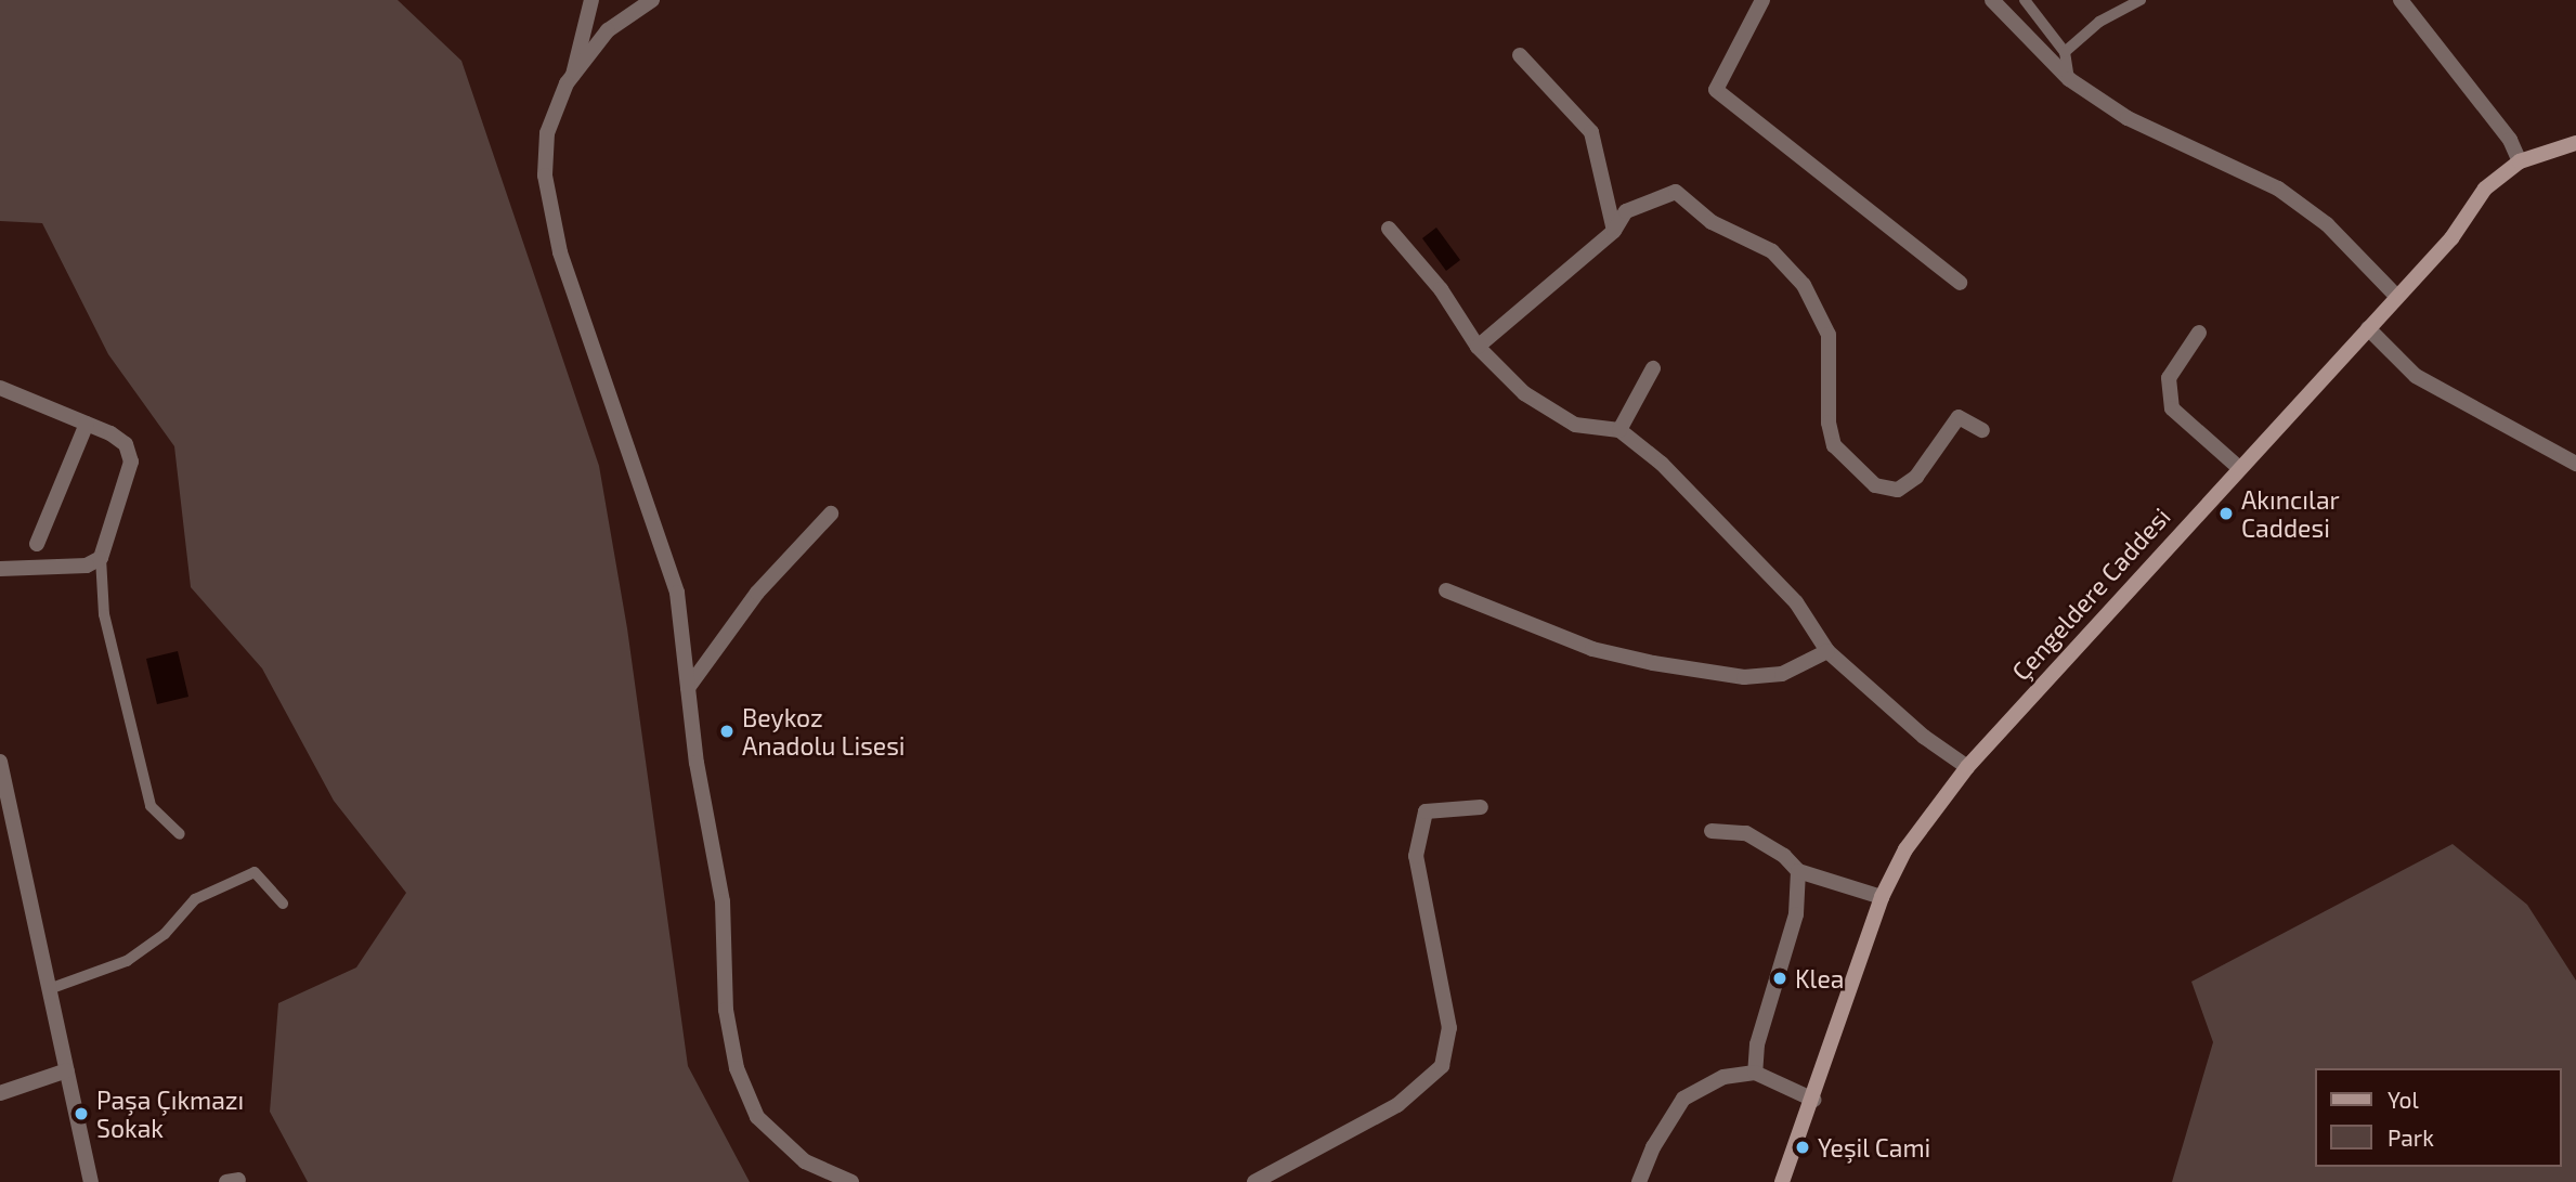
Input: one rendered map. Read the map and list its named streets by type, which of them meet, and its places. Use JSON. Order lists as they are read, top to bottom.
{
  "streets": {
    "main road": ["Çengeldere Caddesi"]
  },
  "places": [
    "Akıncılar Caddesi",
    "Beykoz Anadolu Lisesi",
    "Klea",
    "Paşa Çıkmazı Sokak",
    "Yeşil Cami"
  ],
  "legend": ["Yol", "Park"]
}
